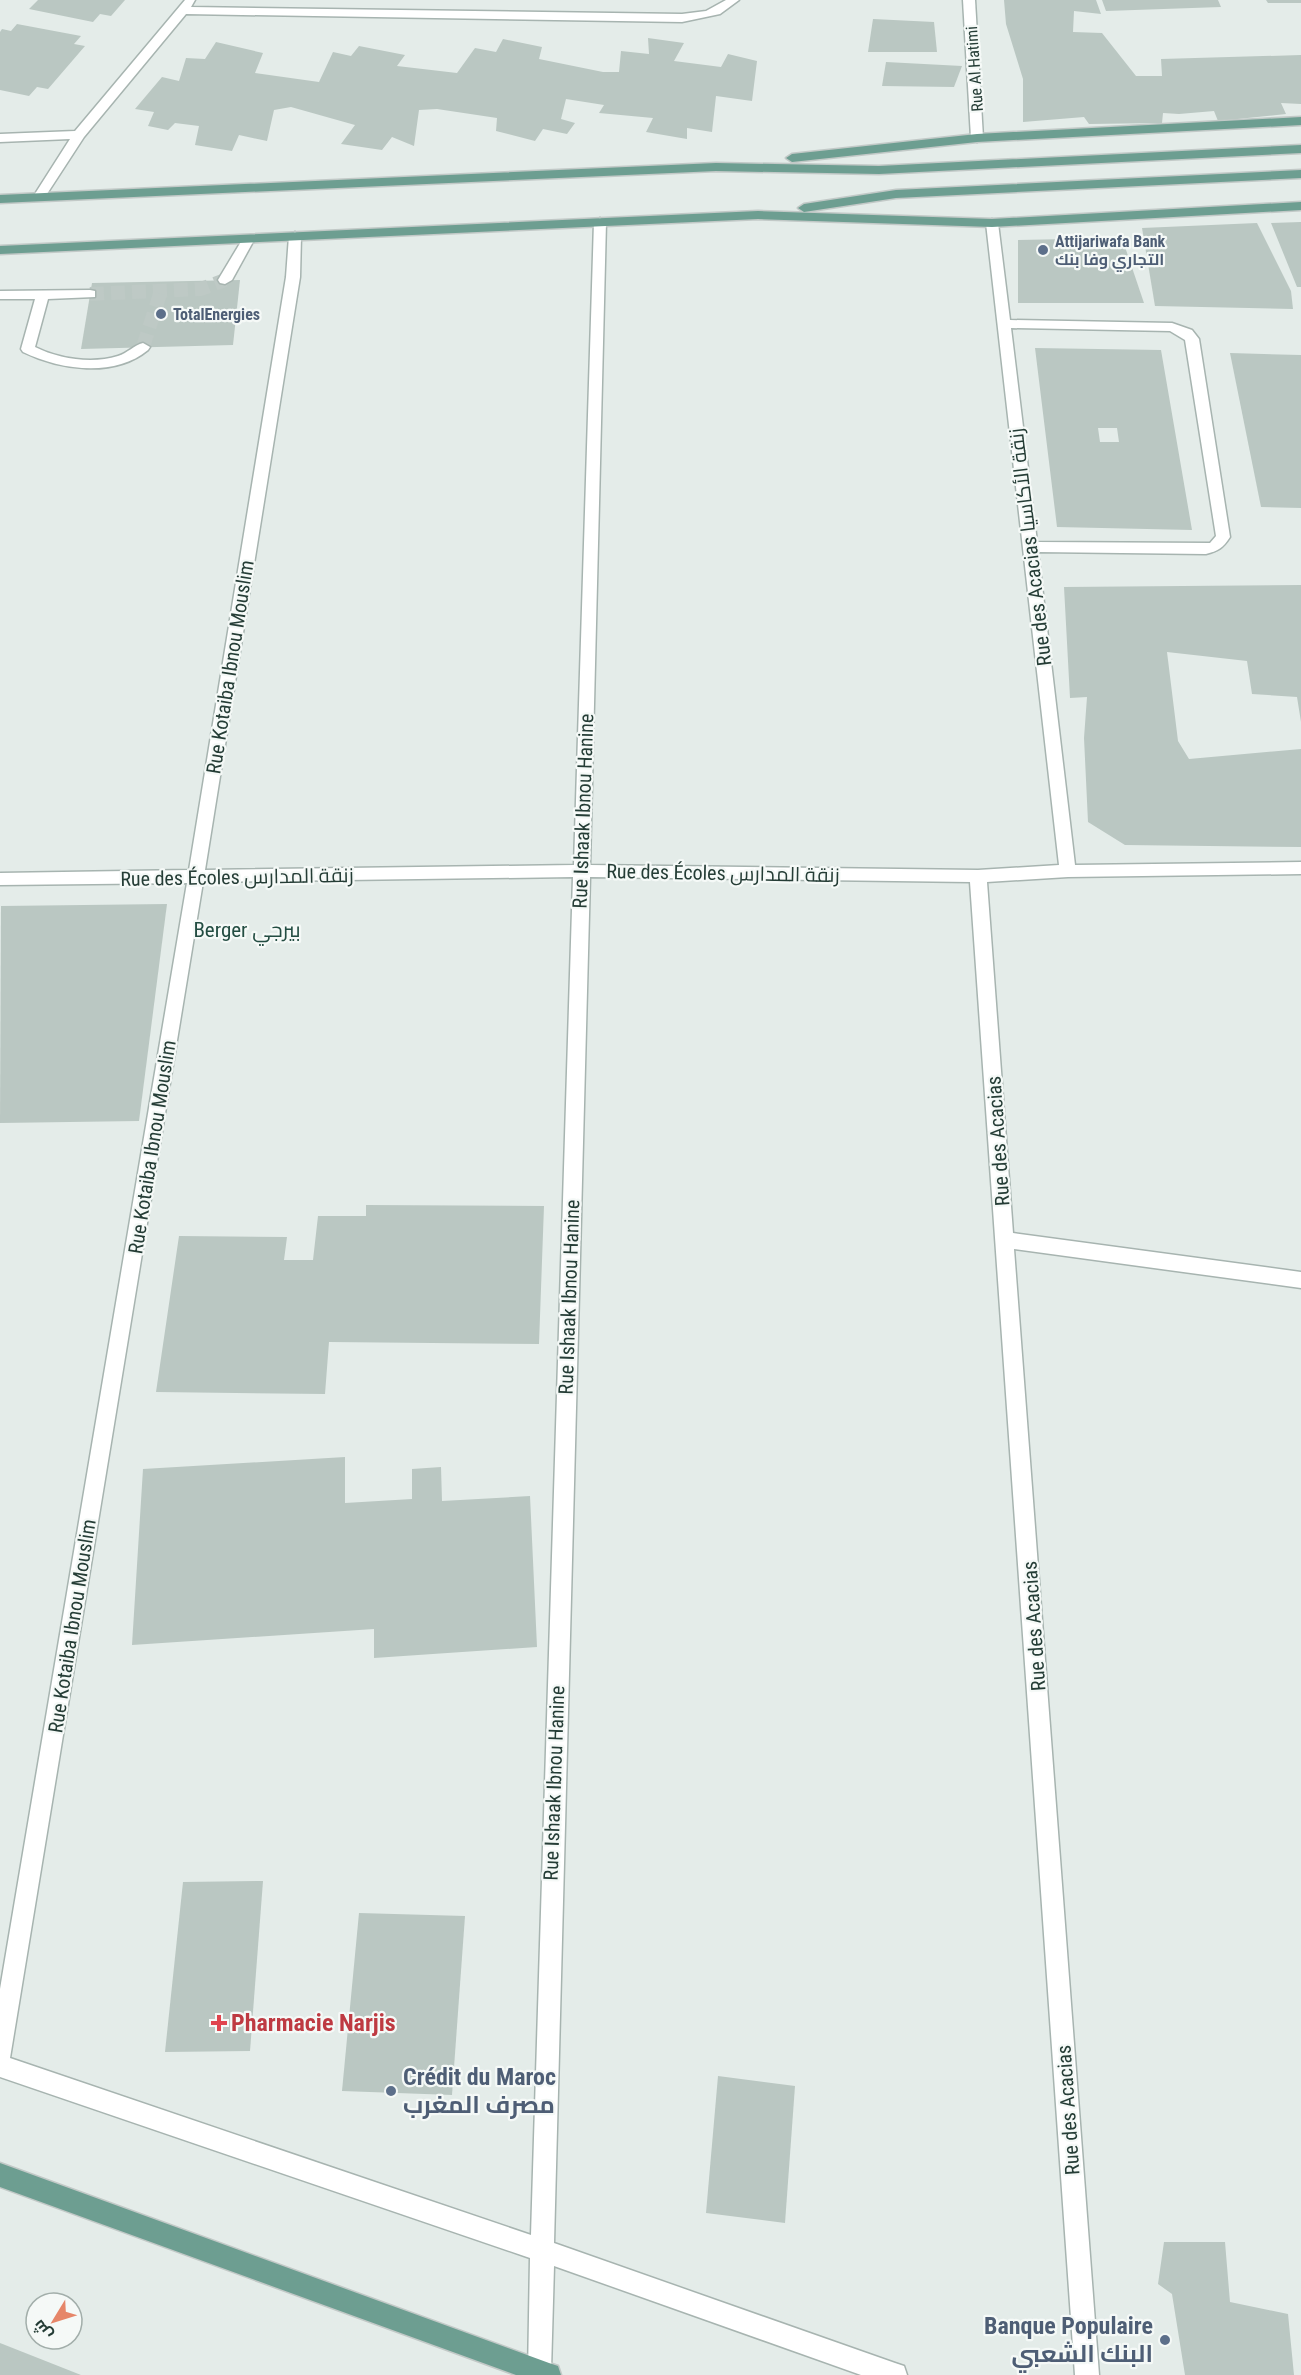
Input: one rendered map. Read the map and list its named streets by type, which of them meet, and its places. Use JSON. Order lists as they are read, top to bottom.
{
  "streets": {
    "street": [
      "Rue Al Hatimi",
      "Rue des Acacias زنقة الأكاسيا",
      "Rue Kotaiba Ibnou Mouslim",
      "Rue Ishaak Ibnou Hanine",
      "Rue des Écoles زنقة المدارس",
      "Rue des Acacias"
    ]
  },
  "crossings": [
    ["Rue des Acacias زنقة الأكاسيا", "Rue des Écoles زنقة المدارس"],
    ["Rue Kotaiba Ibnou Mouslim", "Rue des Écoles زنقة المدارس"],
    ["Rue Ishaak Ibnou Hanine", "Rue des Écoles زنقة المدارس"],
    ["Rue des Écoles زنقة المدارس", "Rue des Acacias"]
  ],
  "districts": ["Berger بيرجي"],
  "places": {
    "other": [
      "Attijariwafa Bank التجاري وفا بنك",
      "TotalEnergies",
      "Crédit du Maroc مصرف المغرب",
      "Banque Populaire البنك الشعبي"
    ],
    "health": ["Pharmacie Narjis"]
  },
  "north": "bottom left"
}
